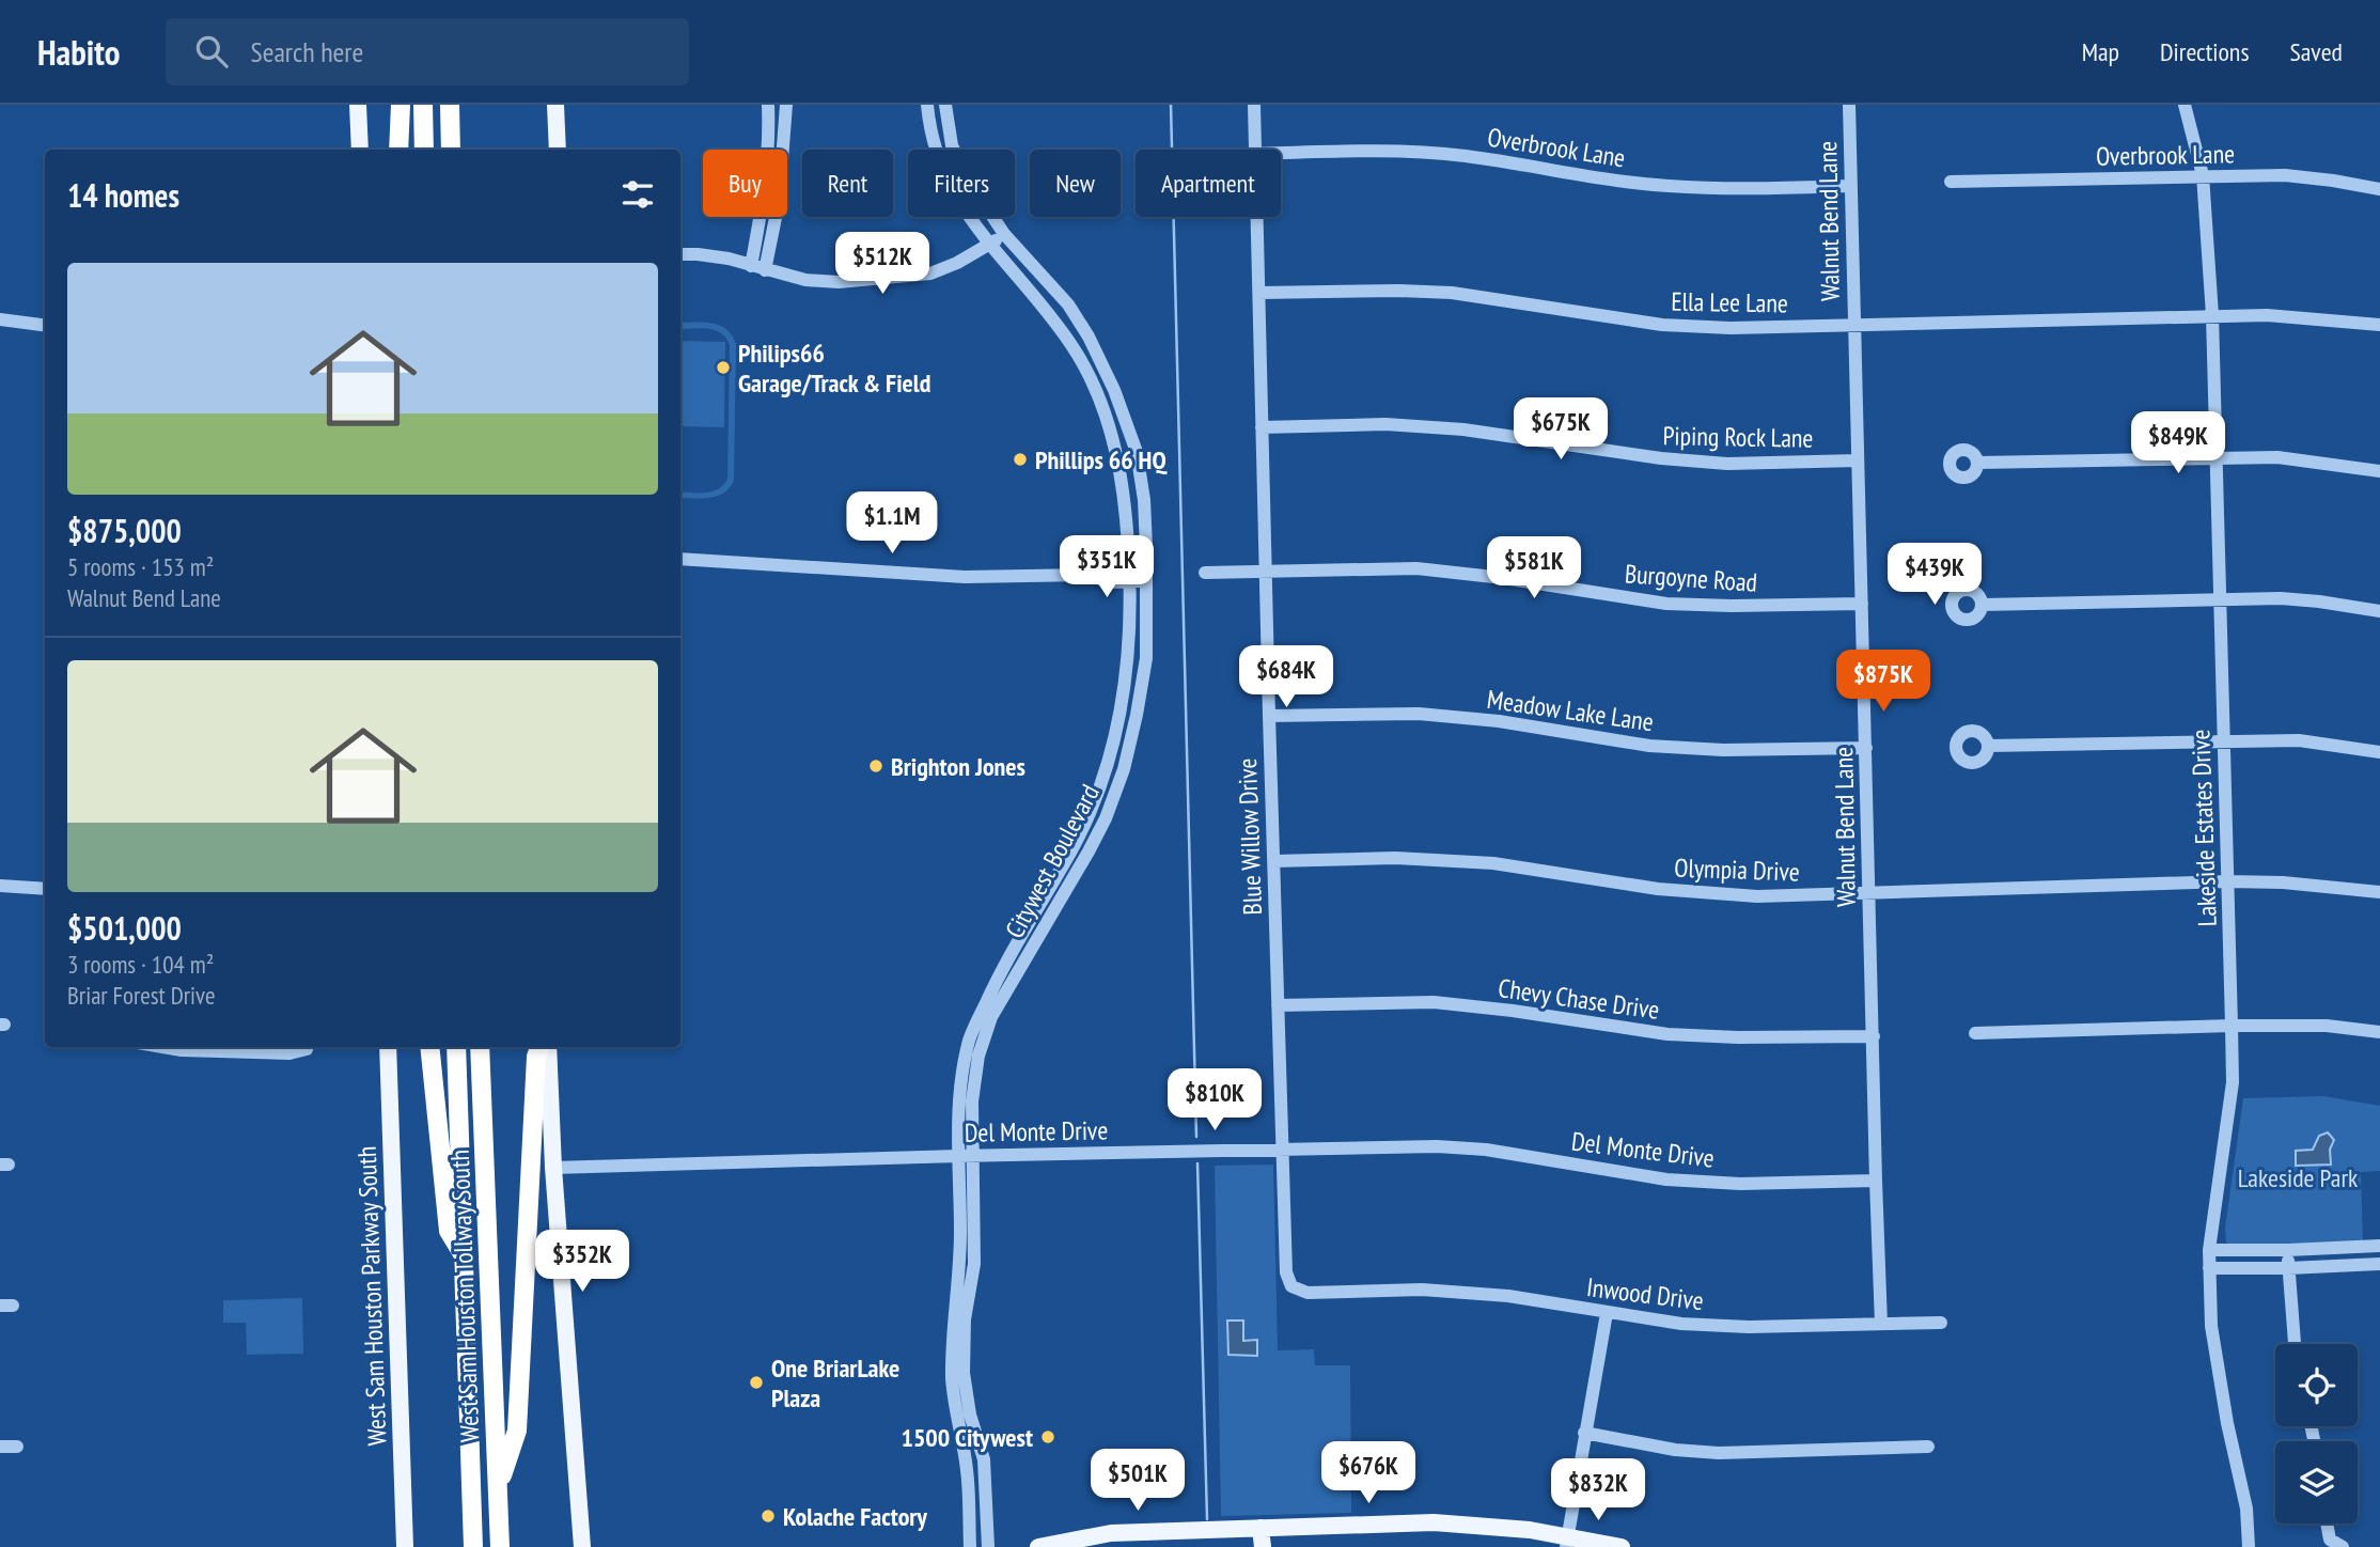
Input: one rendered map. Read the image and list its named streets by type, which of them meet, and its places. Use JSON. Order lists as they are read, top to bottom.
{
  "streets": {
    "highway": ["West Sam Houston Tollway South"],
    "main road": ["West Sam Houston Parkway South"],
    "street": [
      "Overbrook Lane",
      "Walnut Bend Lane",
      "Ella Lee Lane",
      "Piping Rock Lane",
      "Burgoyne Road",
      "Meadow Lake Lane",
      "Lakeside Estates Drive",
      "Blue Willow Drive",
      "Citywest Boulevard",
      "Olympia Drive",
      "Chevy Chase Drive",
      "Del Monte Drive",
      "Inwood Drive"
    ]
  },
  "crossings": [
    ["Overbrook Lane", "Walnut Bend Lane"],
    ["Overbrook Lane", "Lakeside Estates Drive"],
    ["Walnut Bend Lane", "Ella Lee Lane"],
    ["Walnut Bend Lane", "Piping Rock Lane"],
    ["Walnut Bend Lane", "Burgoyne Road"],
    ["Walnut Bend Lane", "Meadow Lake Lane"],
    ["Walnut Bend Lane", "Olympia Drive"],
    ["Walnut Bend Lane", "Chevy Chase Drive"],
    ["Walnut Bend Lane", "Del Monte Drive"],
    ["Walnut Bend Lane", "Inwood Drive"],
    ["Ella Lee Lane", "Lakeside Estates Drive"],
    ["Ella Lee Lane", "Blue Willow Drive"],
    ["Piping Rock Lane", "Blue Willow Drive"],
    ["Burgoyne Road", "Blue Willow Drive"],
    ["Meadow Lake Lane", "Blue Willow Drive"],
    ["Lakeside Estates Drive", "Olympia Drive"],
    ["Blue Willow Drive", "Olympia Drive"],
    ["Blue Willow Drive", "Chevy Chase Drive"],
    ["Blue Willow Drive", "Del Monte Drive"],
    ["Blue Willow Drive", "Inwood Drive"],
    ["Citywest Boulevard", "Del Monte Drive"]
  ],
  "parks": ["Lakeside Park"],
  "places": [
    "Philips66 Garage/Track & Field",
    "Phillips 66 HQ",
    "Brighton Jones",
    "One BriarLake Plaza",
    "1500 Citywest",
    "Kolache Factory"
  ],
  "page": {
    "header": "Habito",
    "search": "Search here",
    "nav": ["Map", "Directions", "Saved"],
    "chip": [
      "Buy",
      "Rent",
      "Filters",
      "New",
      "Apartment"
    ],
    "heading": "14 homes",
    "price": [
      "$512K",
      "$675K",
      "$849K",
      "$1.1M",
      "$351K",
      "$581K",
      "$439K",
      "$684K",
      "$875K",
      "$810K",
      "$352K",
      "$676K",
      "$501K",
      "$832K"
    ],
    "list": [
      {
        "name": "$875,000",
        "note": "5 rooms · 153 m² · Walnut Bend Lane"
      },
      {
        "name": "$501,000",
        "note": "3 rooms · 104 m² · Briar Forest Drive"
      }
    ]
  }
}
